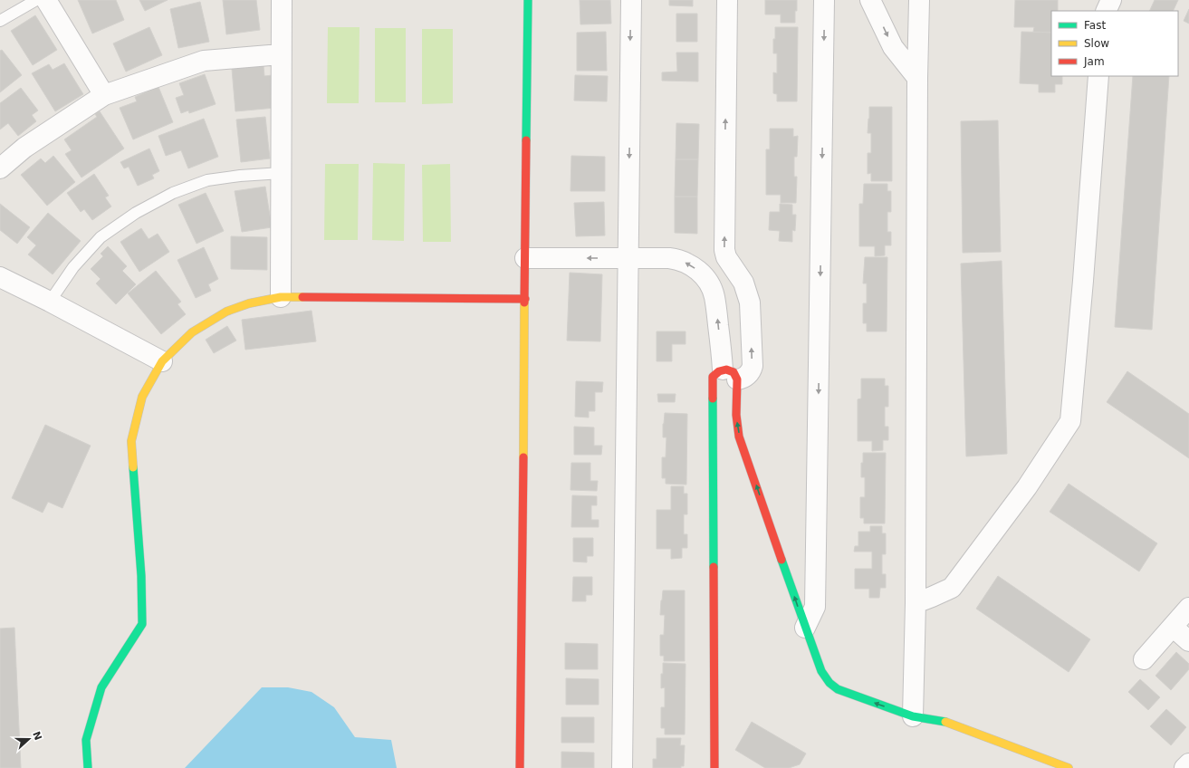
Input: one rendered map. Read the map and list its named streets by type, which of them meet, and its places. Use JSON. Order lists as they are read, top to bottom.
{
  "legend": ["Fast", "Slow", "Jam"],
  "north": "right"
}
